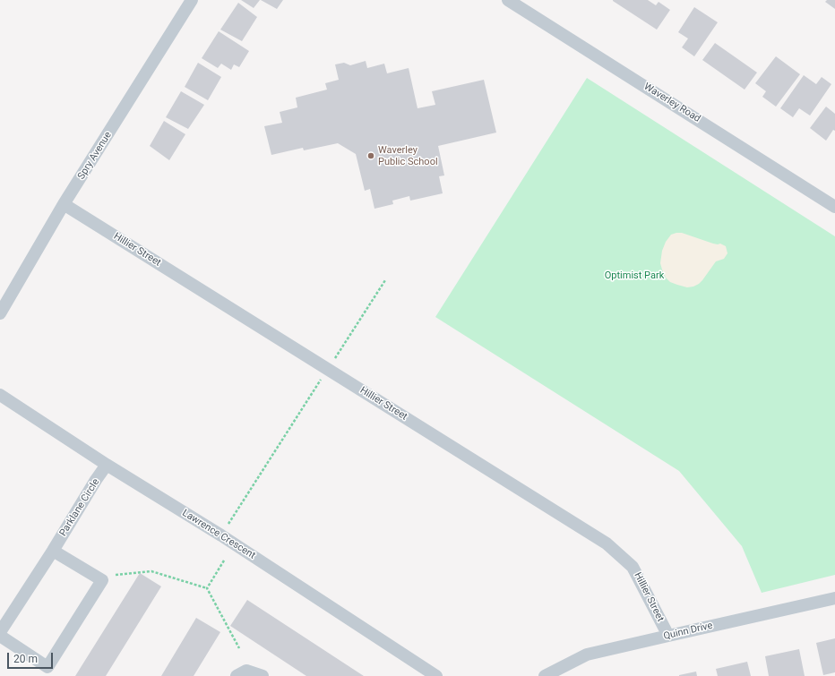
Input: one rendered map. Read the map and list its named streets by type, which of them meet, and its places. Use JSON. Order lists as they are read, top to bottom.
{
  "streets": {
    "street": [
      "Waverley Road",
      "Spry Avenue",
      "Hillier Street",
      "Parklane Circle",
      "Lawrence Crescent",
      "Quinn Drive"
    ]
  },
  "crossings": [
    ["Spry Avenue", "Hillier Street"],
    ["Hillier Street", "Quinn Drive"],
    ["Parklane Circle", "Lawrence Crescent"]
  ],
  "parks": ["Optimist Park"],
  "places": ["Waverley Public School"],
  "scale_bar": "20 m"
}
